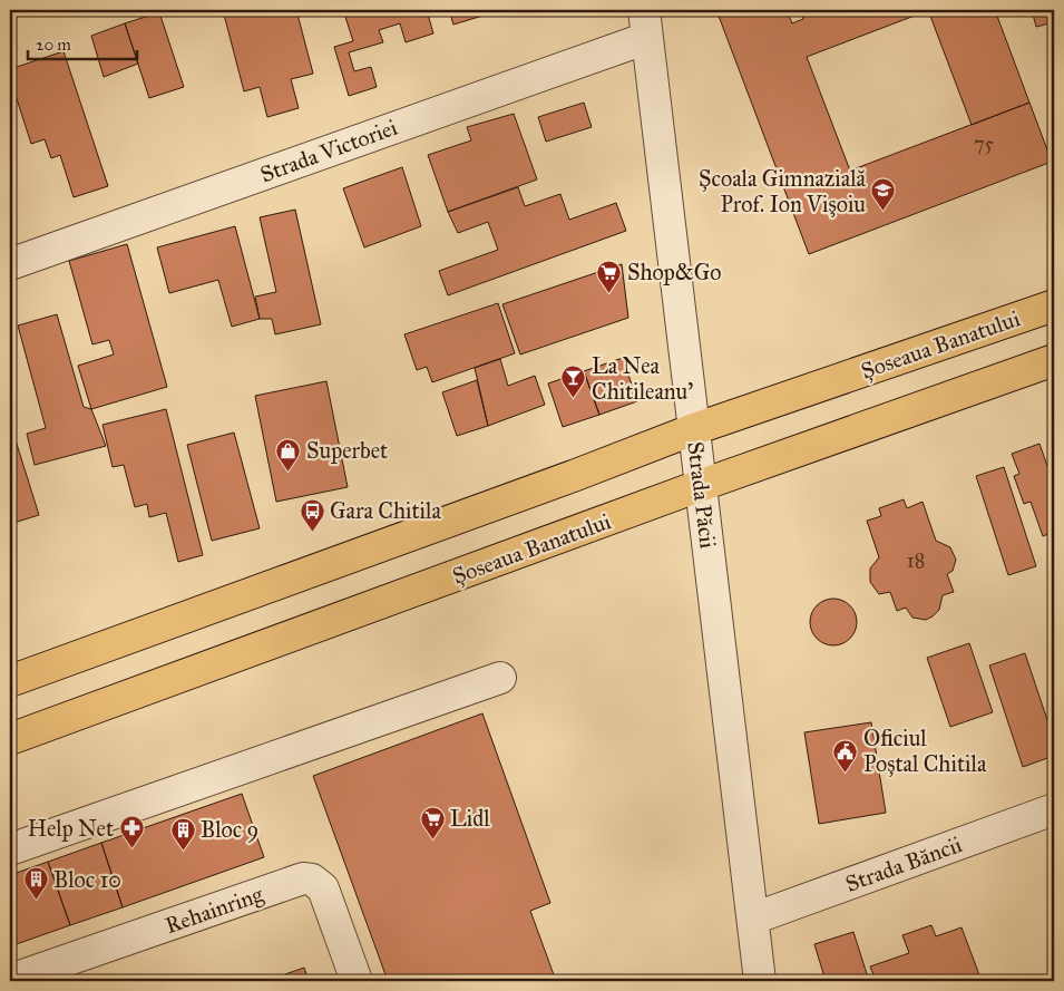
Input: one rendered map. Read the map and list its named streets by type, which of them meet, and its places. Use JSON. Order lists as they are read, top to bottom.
{
  "streets": {
    "main road": ["Șoseaua Banatului"],
    "street": [
      "Strada Victoriei",
      "Strada Păcii",
      "Strada Băncii",
      "Rehainring"
    ]
  },
  "crossings": [
    ["Strada Victoriei", "Strada Păcii"],
    ["Șoseaua Banatului", "Strada Păcii"],
    ["Strada Păcii", "Strada Băncii"]
  ],
  "places": {
    "school or university": ["Școala Gimnazială Prof. Ion Vişoiu"],
    "supermarket": ["Shop&Go", "Lidl"],
    "bar": ["La Nea Chitileanu'"],
    "shop": ["Superbet"],
    "bus stop": ["Gara Chitila"],
    "public building": ["Oficiul Poștal Chitila"],
    "pharmacy": ["Help Net"],
    "building": ["Bloc 9", "Bloc 10"]
  },
  "house_numbers": ["75", "18"],
  "scale_bar": "20 m"
}
